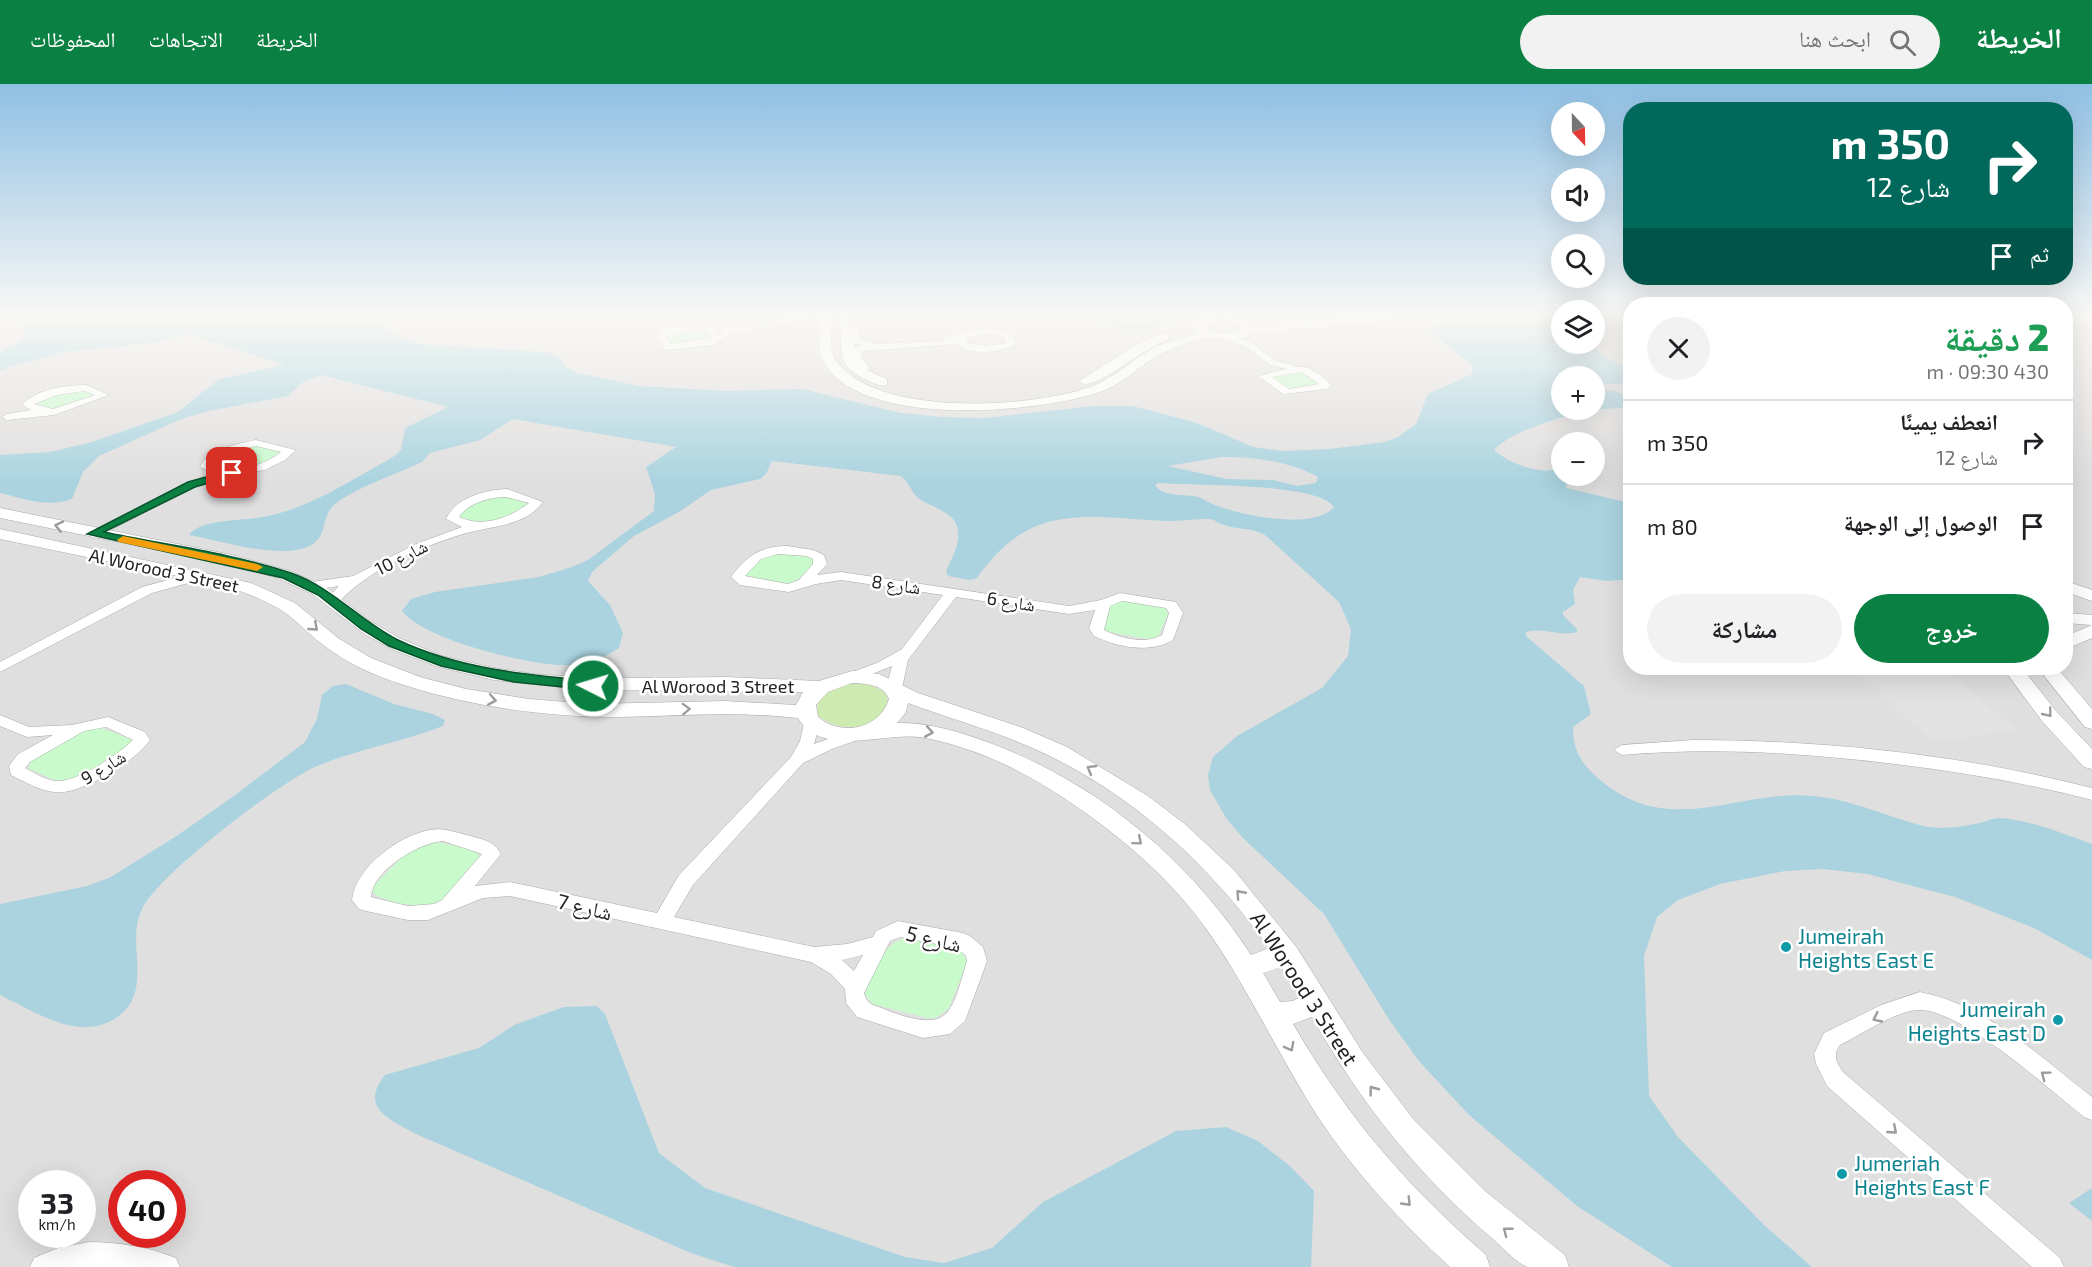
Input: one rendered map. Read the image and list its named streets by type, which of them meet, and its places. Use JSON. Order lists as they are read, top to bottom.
{
  "streets": {
    "street": [
      "شارع 10",
      "Al Worood 3 Street",
      "شارع 8",
      "شارع 6",
      "شارع 9",
      "شارع 7",
      "شارع 5"
    ]
  },
  "crossings": [
    ["شارع 10", "Al Worood 3 Street"],
    ["شارع 8", "شارع 6"],
    ["شارع 7", "شارع 5"]
  ],
  "places": ["Jumeirah Heights East E", "Jumeirah Heights East D", "Jumeriah Heights East F"],
  "north": "bottom",
  "page": {
    "header": "الخريطة",
    "search": "ابحث هنا",
    "nav": ["الخريطة", "الاتجاهات", "المحفوظات"],
    "map_buttons": ["+", "−"],
    "turn": ["350 m", "شارع 12"],
    "then": "ثم",
    "heading": ["2 دقيقة", "430 m · 09:30"],
    "list": [
      {
        "name": "انعطف يمينًا",
        "note": "شارع 12",
        "value": "350 m"
      },
      {
        "name": "الوصول إلى الوجهة",
        "value": "80 m"
      }
    ],
    "buttons": ["خروج", "مشاركة"],
    "speed": "33 km/h",
    "limit": "40"
  }
}
